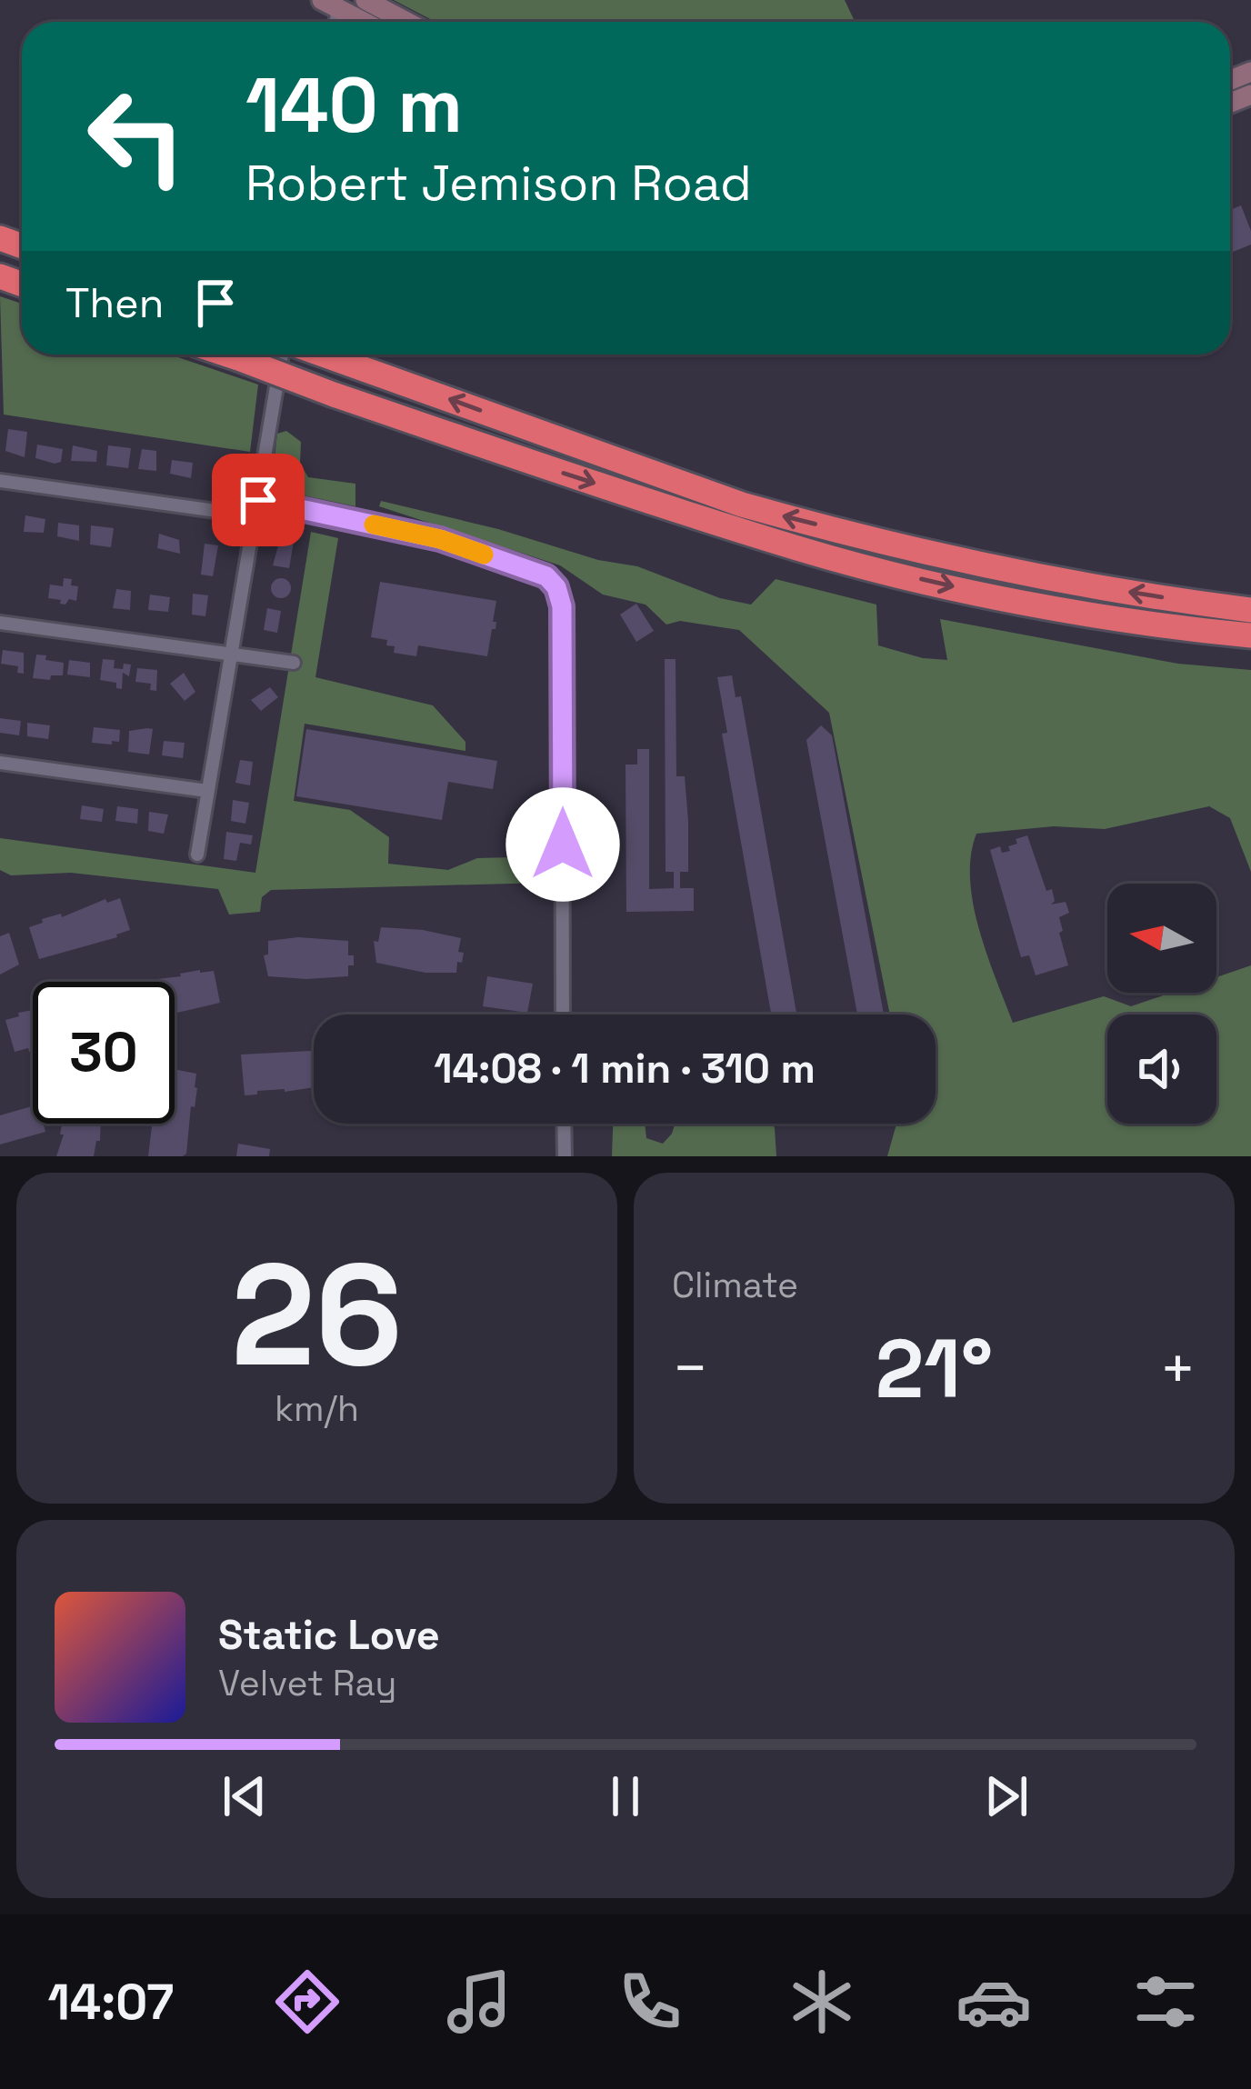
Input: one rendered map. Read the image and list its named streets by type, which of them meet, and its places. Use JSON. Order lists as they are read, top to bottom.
{
  "north": "left",
  "page": {
    "turn": ["140 m", "Robert Jemison Road"],
    "then": "Then",
    "limit": "30",
    "trip": "14:08 · 1 min · 310 m",
    "tile": [
      ["26", "km/h"],
      "Climate"
    ],
    "heat": ["−", "21°", "+"],
    "song": ["Static Love", "Velvet Ray"],
    "tabs": "14:07"
  }
}
